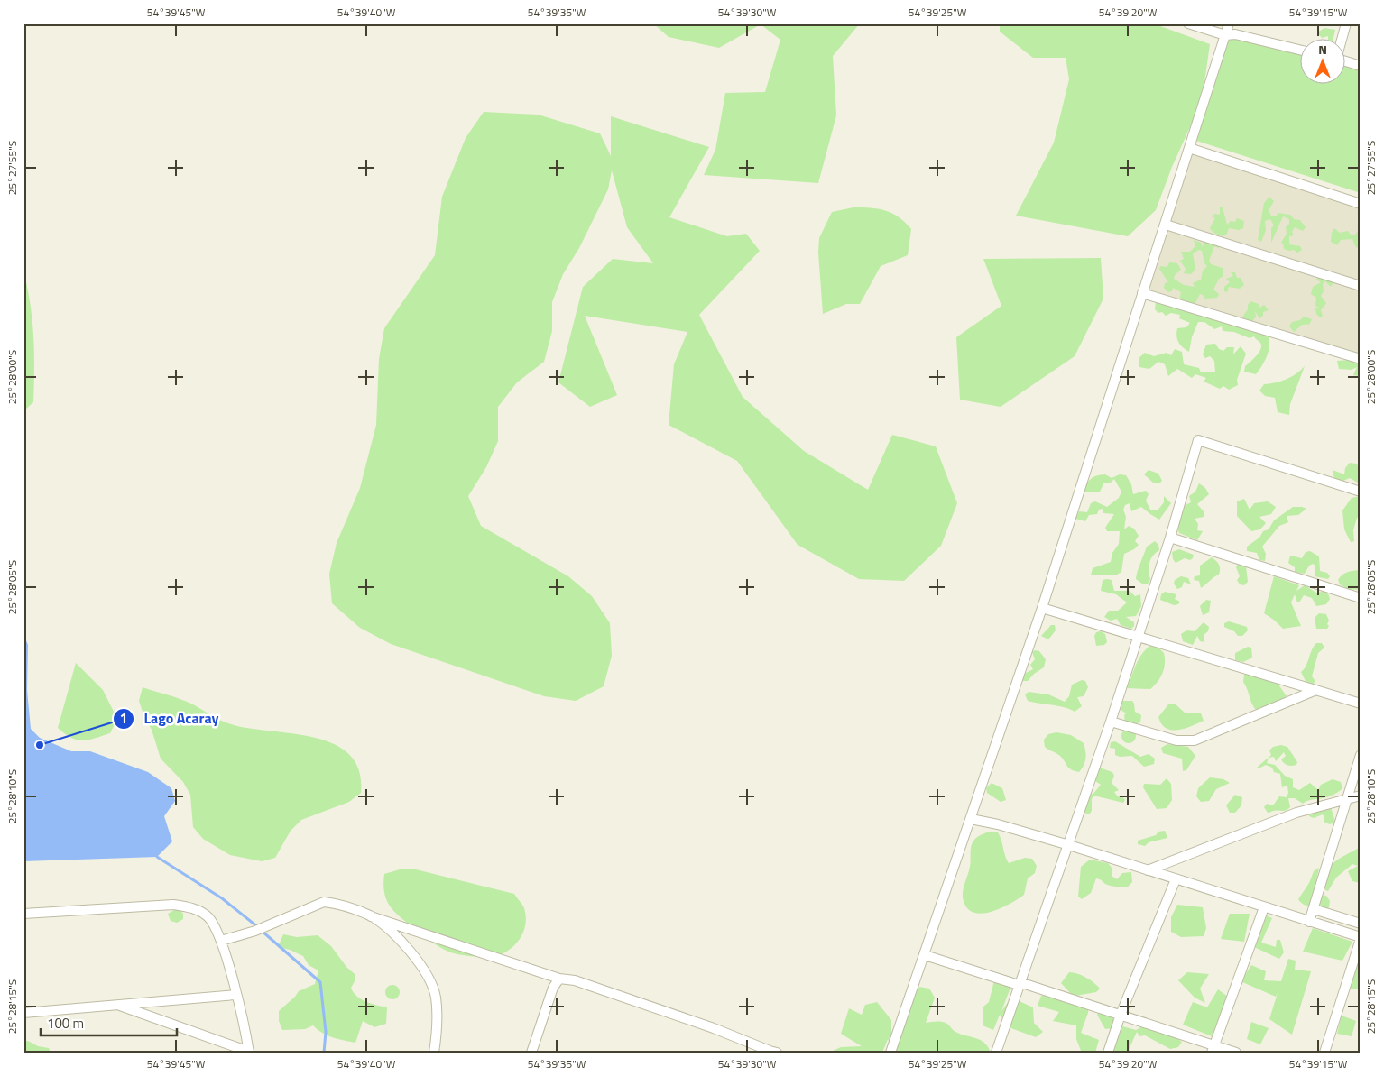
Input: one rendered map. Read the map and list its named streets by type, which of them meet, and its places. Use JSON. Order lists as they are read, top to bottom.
{
  "places": ["Lago Acaray"],
  "scale_bar": "100 m",
  "north": "top",
  "coordinates": [
    "54°39'45\"W",
    "54°39'40\"W",
    "54°39'35\"W",
    "54°39'30\"W",
    "54°39'25\"W",
    "54°39'20\"W",
    "54°39'15\"W",
    "25°27'55\"S",
    "25°28'00\"S",
    "25°28'05\"S",
    "25°28'10\"S",
    "25°28'15\"S"
  ]
}
